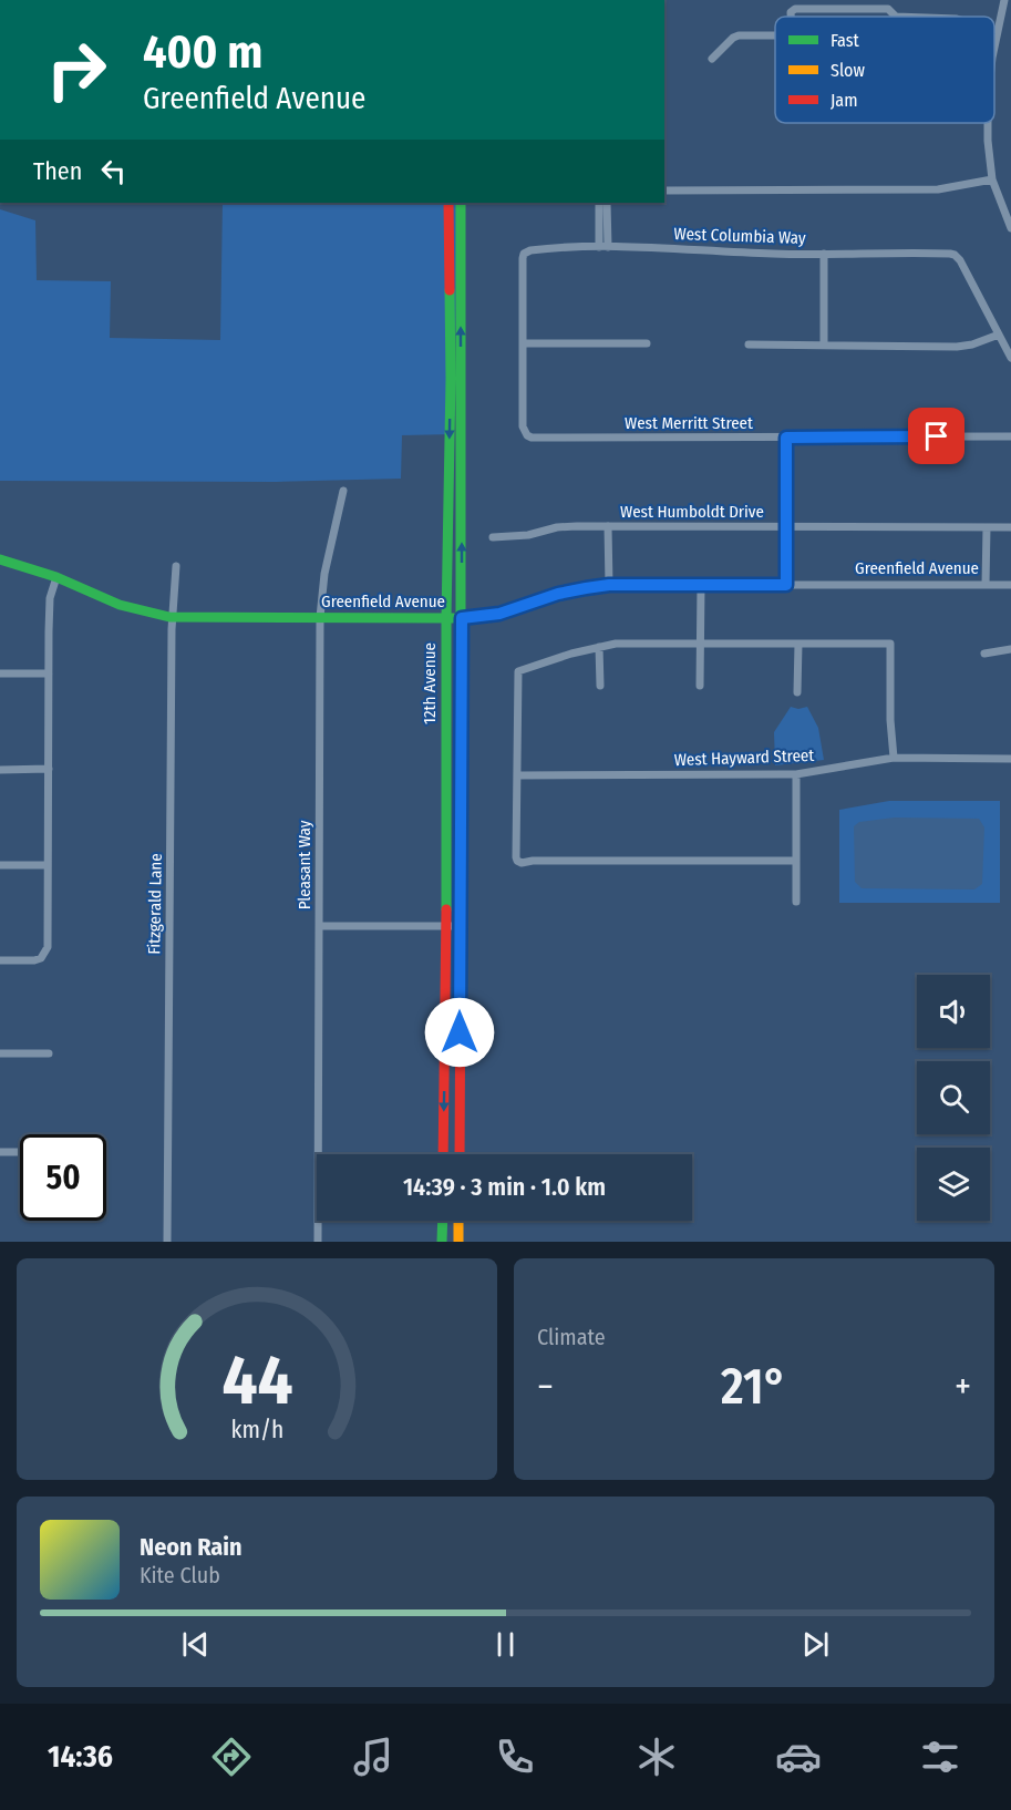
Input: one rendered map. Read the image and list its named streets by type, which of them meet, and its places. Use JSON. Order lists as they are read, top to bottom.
{
  "streets": {
    "main road": ["Greenfield Avenue", "12th Avenue"],
    "street": [
      "West Columbia Way",
      "West Merritt Street",
      "West Humboldt Drive",
      "West Hayward Street",
      "Pleasant Way",
      "Fitzgerald Lane"
    ]
  },
  "crossings": [
    ["West Columbia Way", "West Merritt Street"],
    ["Greenfield Avenue", "12th Avenue"],
    ["Greenfield Avenue", "Pleasant Way"],
    ["Greenfield Avenue", "Fitzgerald Lane"]
  ],
  "legend": ["Fast", "Slow", "Jam"],
  "page": {
    "turn": ["400 m", "Greenfield Avenue"],
    "then": "Then",
    "limit": "50",
    "trip": "14:39 · 3 min · 1.0 km",
    "tile": "Climate",
    "heat": ["−", "21°", "+"],
    "song": ["Neon Rain", "Kite Club"],
    "tabs": "14:36",
    "gauge": ["44", "km/h"]
  }
}
